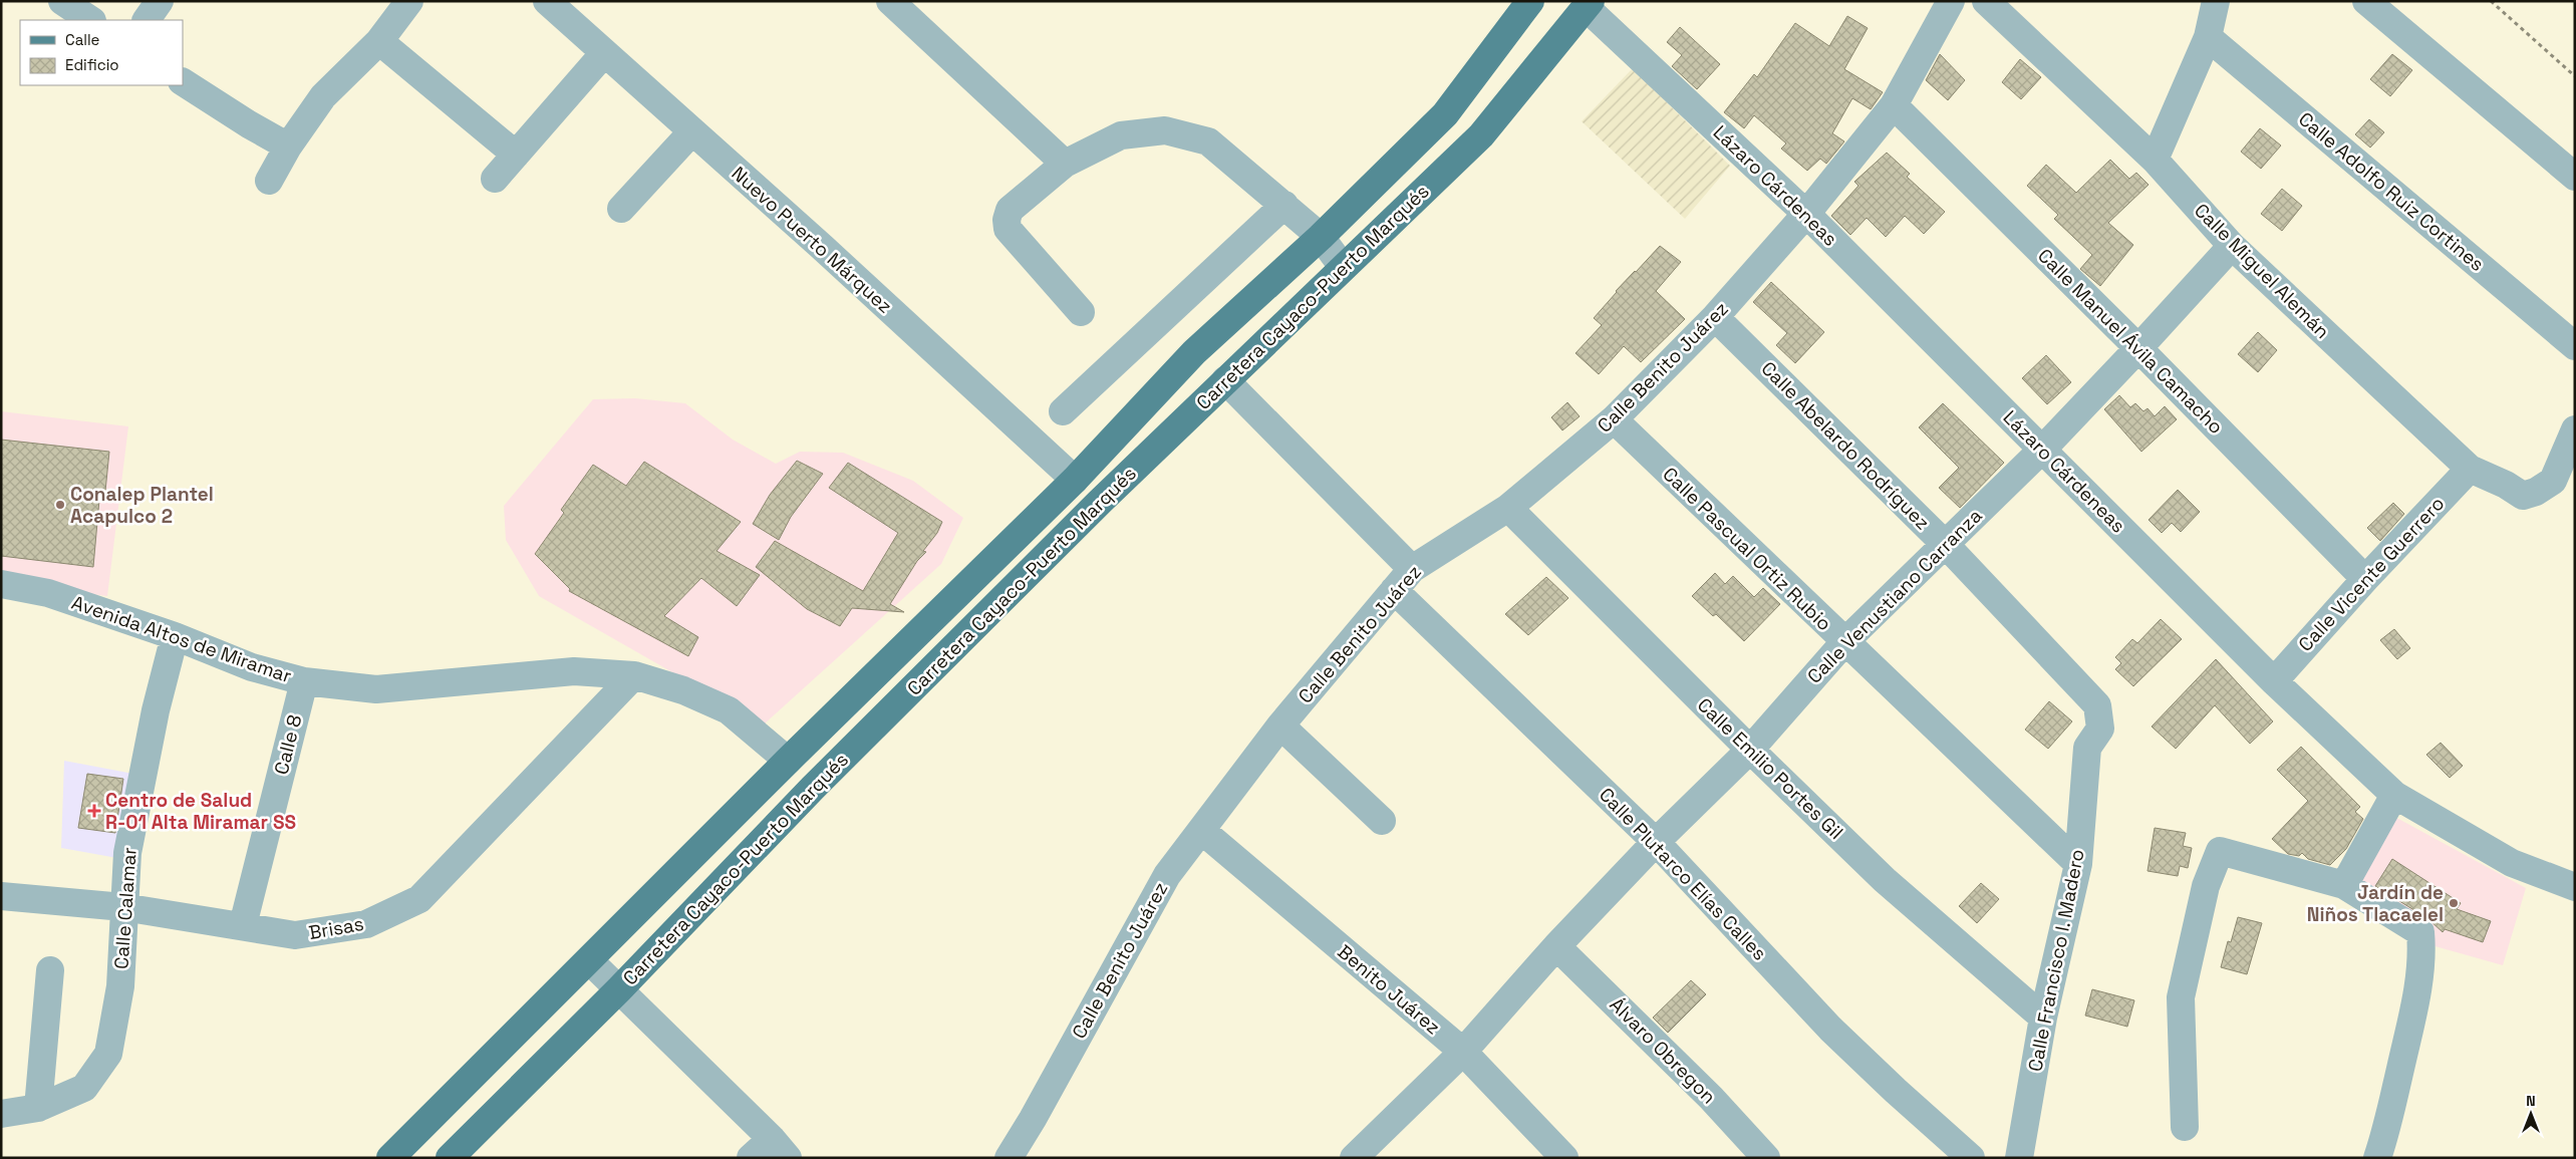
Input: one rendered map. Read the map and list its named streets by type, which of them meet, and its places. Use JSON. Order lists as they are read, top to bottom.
{
  "streets": {
    "main road": ["Carretera Cayaco-Puerto Marqués"],
    "street": [
      "Lázaro Cárdeneas",
      "Calle Adolfo Ruiz Cortines",
      "Nuevo Puerto Márquez",
      "Calle Miguel Alemán",
      "Calle Manuel Ávila Camacho",
      "Calle Benito Juárez",
      "Calle Abelardo Rodríguez",
      "Calle Pascual Ortiz Rubio",
      "Calle Vicente Guerrero",
      "Calle Venustiano Carranza",
      "Avenida Altos de Miramar",
      "Calle 8",
      "Calle Emilio Portes Gil",
      "Calle Plutarco Elías Calles",
      "Calle Calamar",
      "Brisas",
      "Calle Francisco I. Madero",
      "Benito Juárez",
      "Álvaro Obregon"
    ]
  },
  "crossings": [
    ["Lázaro Cárdeneas", "Carretera Cayaco-Puerto Marqués"],
    ["Lázaro Cárdeneas", "Calle Benito Juárez"],
    ["Lázaro Cárdeneas", "Calle Vicente Guerrero"],
    ["Lázaro Cárdeneas", "Calle Venustiano Carranza"],
    ["Nuevo Puerto Márquez", "Carretera Cayaco-Puerto Marqués"],
    ["Calle Miguel Alemán", "Calle Vicente Guerrero"],
    ["Calle Miguel Alemán", "Calle Venustiano Carranza"],
    ["Carretera Cayaco-Puerto Marqués", "Avenida Altos de Miramar"],
    ["Calle Manuel Ávila Camacho", "Calle Benito Juárez"],
    ["Calle Manuel Ávila Camacho", "Calle Vicente Guerrero"],
    ["Calle Manuel Ávila Camacho", "Calle Venustiano Carranza"],
    ["Calle Benito Juárez", "Calle Abelardo Rodríguez"],
    ["Calle Benito Juárez", "Calle Pascual Ortiz Rubio"],
    ["Calle Benito Juárez", "Calle Emilio Portes Gil"],
    ["Calle Benito Juárez", "Calle Plutarco Elías Calles"],
    ["Calle Benito Juárez", "Benito Juárez"],
    ["Calle Abelardo Rodríguez", "Calle Venustiano Carranza"],
    ["Calle Abelardo Rodríguez", "Calle Francisco I. Madero"],
    ["Calle Pascual Ortiz Rubio", "Calle Venustiano Carranza"],
    ["Calle Pascual Ortiz Rubio", "Calle Francisco I. Madero"],
    ["Calle Venustiano Carranza", "Calle Emilio Portes Gil"],
    ["Calle Venustiano Carranza", "Calle Plutarco Elías Calles"],
    ["Calle Venustiano Carranza", "Benito Juárez"],
    ["Calle Venustiano Carranza", "Álvaro Obregon"],
    ["Avenida Altos de Miramar", "Calle 8"],
    ["Avenida Altos de Miramar", "Calle Calamar"],
    ["Avenida Altos de Miramar", "Brisas"],
    ["Calle 8", "Brisas"],
    ["Calle Emilio Portes Gil", "Calle Francisco I. Madero"],
    ["Calle Calamar", "Brisas"]
  ],
  "places": {
    "other": ["Conalep Plantel Acapulco 2", "Jardín de Niños Tlacaelel"],
    "health": ["Centro de Salud R-01 Alta Miramar SS"]
  },
  "legend": ["Calle", "Edificio"],
  "north": "top"
}
